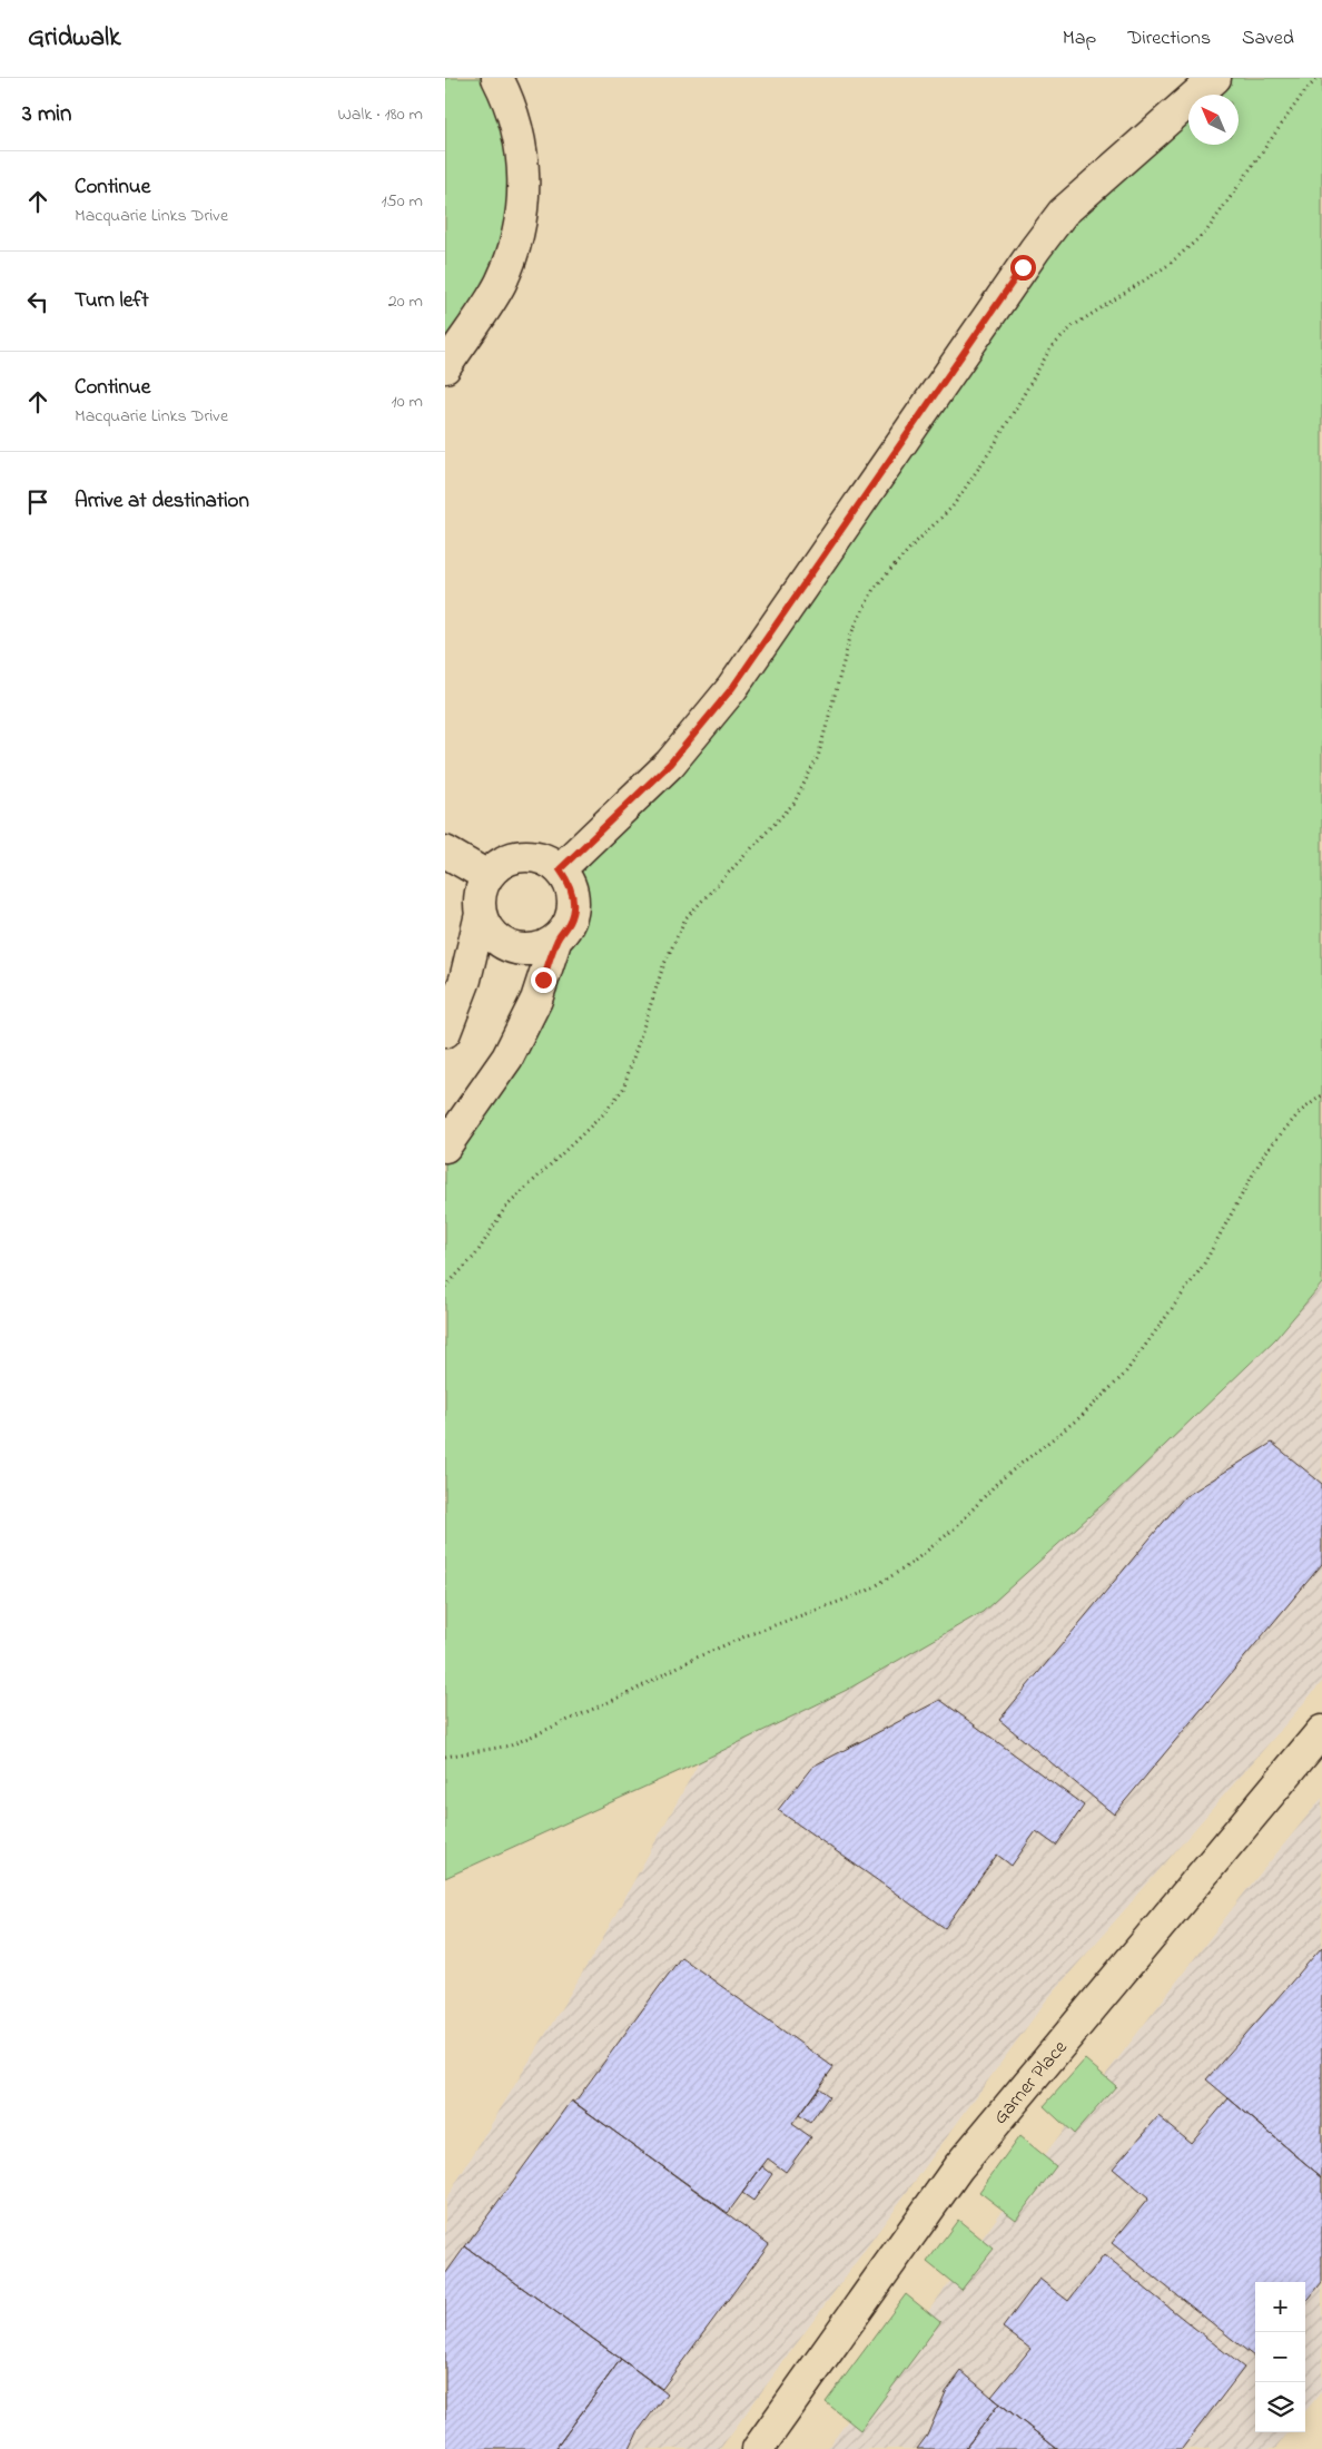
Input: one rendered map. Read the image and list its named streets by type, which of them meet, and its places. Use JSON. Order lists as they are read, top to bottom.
{
  "streets": {
    "street": ["Garner Place"]
  },
  "north": "top left",
  "page": {
    "header": "Gridwalk",
    "nav": ["Map", "Directions", "Saved"],
    "heading": ["3 min", "Walk · 180 m"],
    "list": [
      ["Continue", "Macquarie Links Drive", "150 m"],
      ["Turn left", "20 m"],
      ["Continue", "Macquarie Links Drive", "10 m"],
      "Arrive at destination"
    ],
    "map_buttons": ["+", "−"]
  }
}
